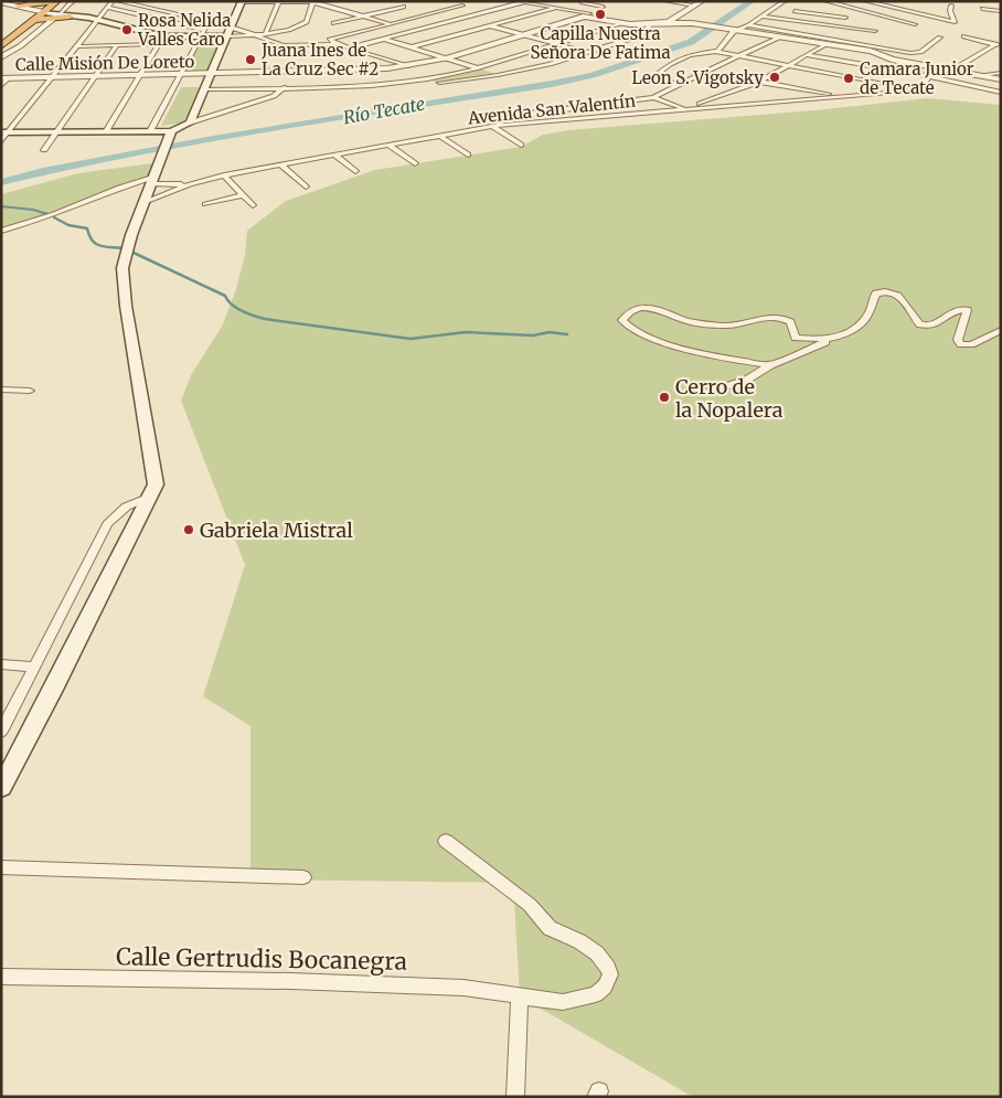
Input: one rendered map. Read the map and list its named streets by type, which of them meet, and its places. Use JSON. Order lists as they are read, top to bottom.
{
  "streets": {
    "street": ["Calle Misión De Loreto", "Avenida San Valentín", "Calle Gertrudis Bocanegra"]
  },
  "water": ["Río Tecate"],
  "places": [
    "Capilla Nuestra Señora De Fatima",
    "Rosa Nelida Valles Caro",
    "Juana Ines de La Cruz Sec #2",
    "Leon S. Vigotsky",
    "Camara Junior de Tecate",
    "Cerro de la Nopalera",
    "Gabriela Mistral"
  ]
}
